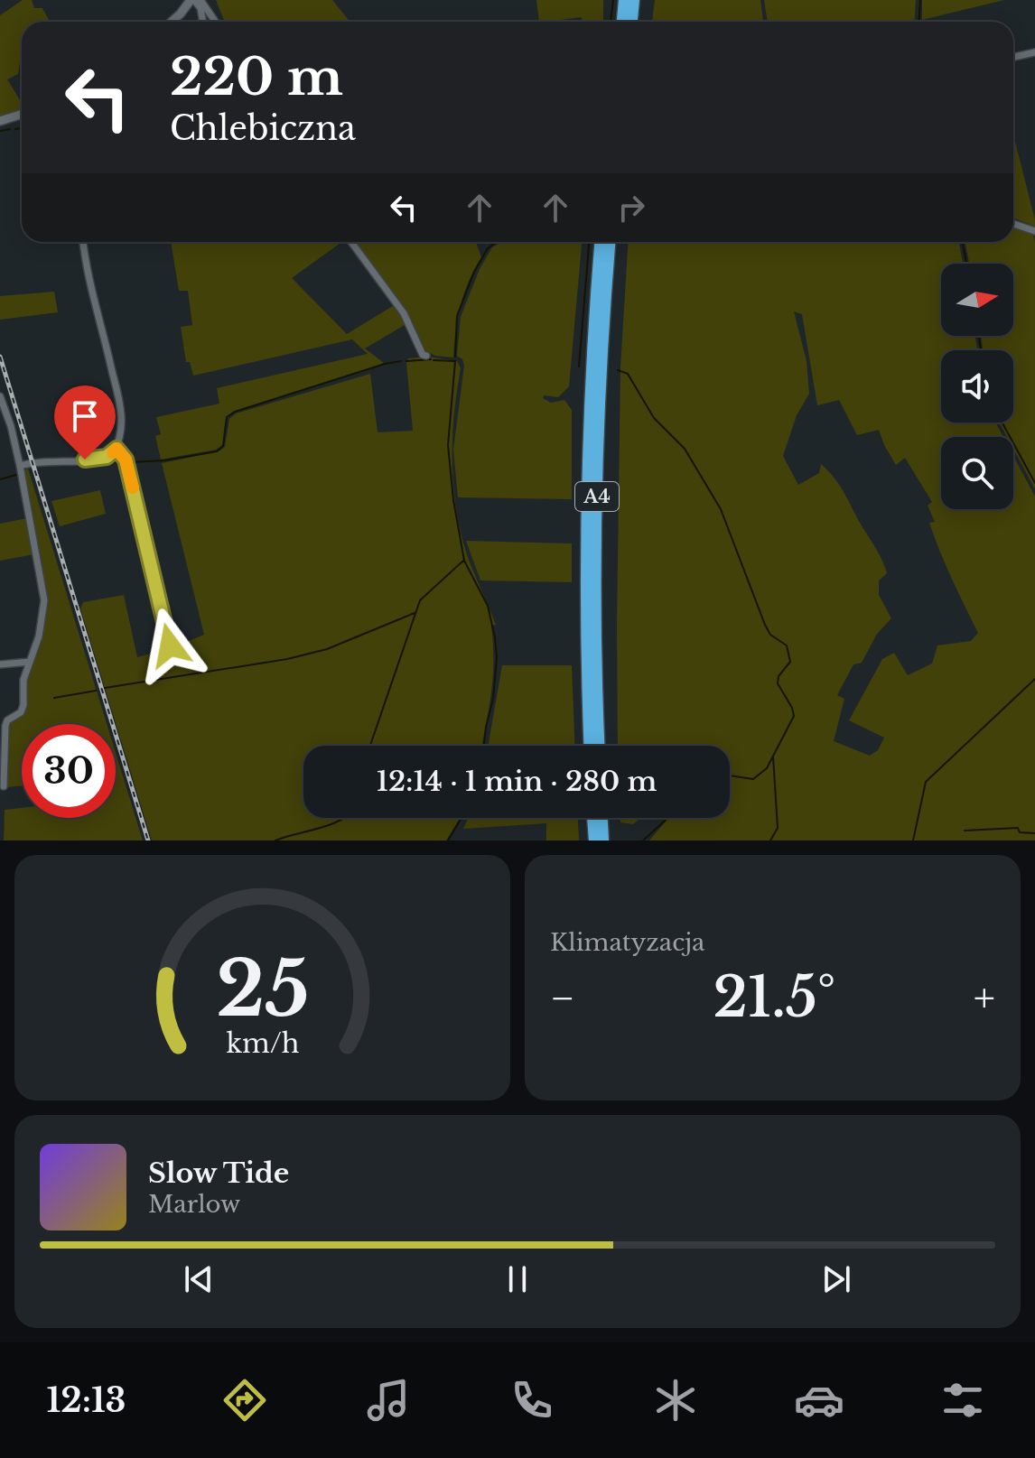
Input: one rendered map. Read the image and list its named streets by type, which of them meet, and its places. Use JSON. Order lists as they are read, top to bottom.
{
  "streets": {
    "highway": ["A4"]
  },
  "north": "right",
  "page": {
    "turn": ["220 m", "Chlebiczna"],
    "limit": "30",
    "trip": "12:14 · 1 min · 280 m",
    "tile": "Klimatyzacja",
    "heat": ["−", "21.5°", "+"],
    "song": ["Slow Tide", "Marlow"],
    "tabs": "12:13",
    "gauge": ["25", "km/h"]
  }
}
